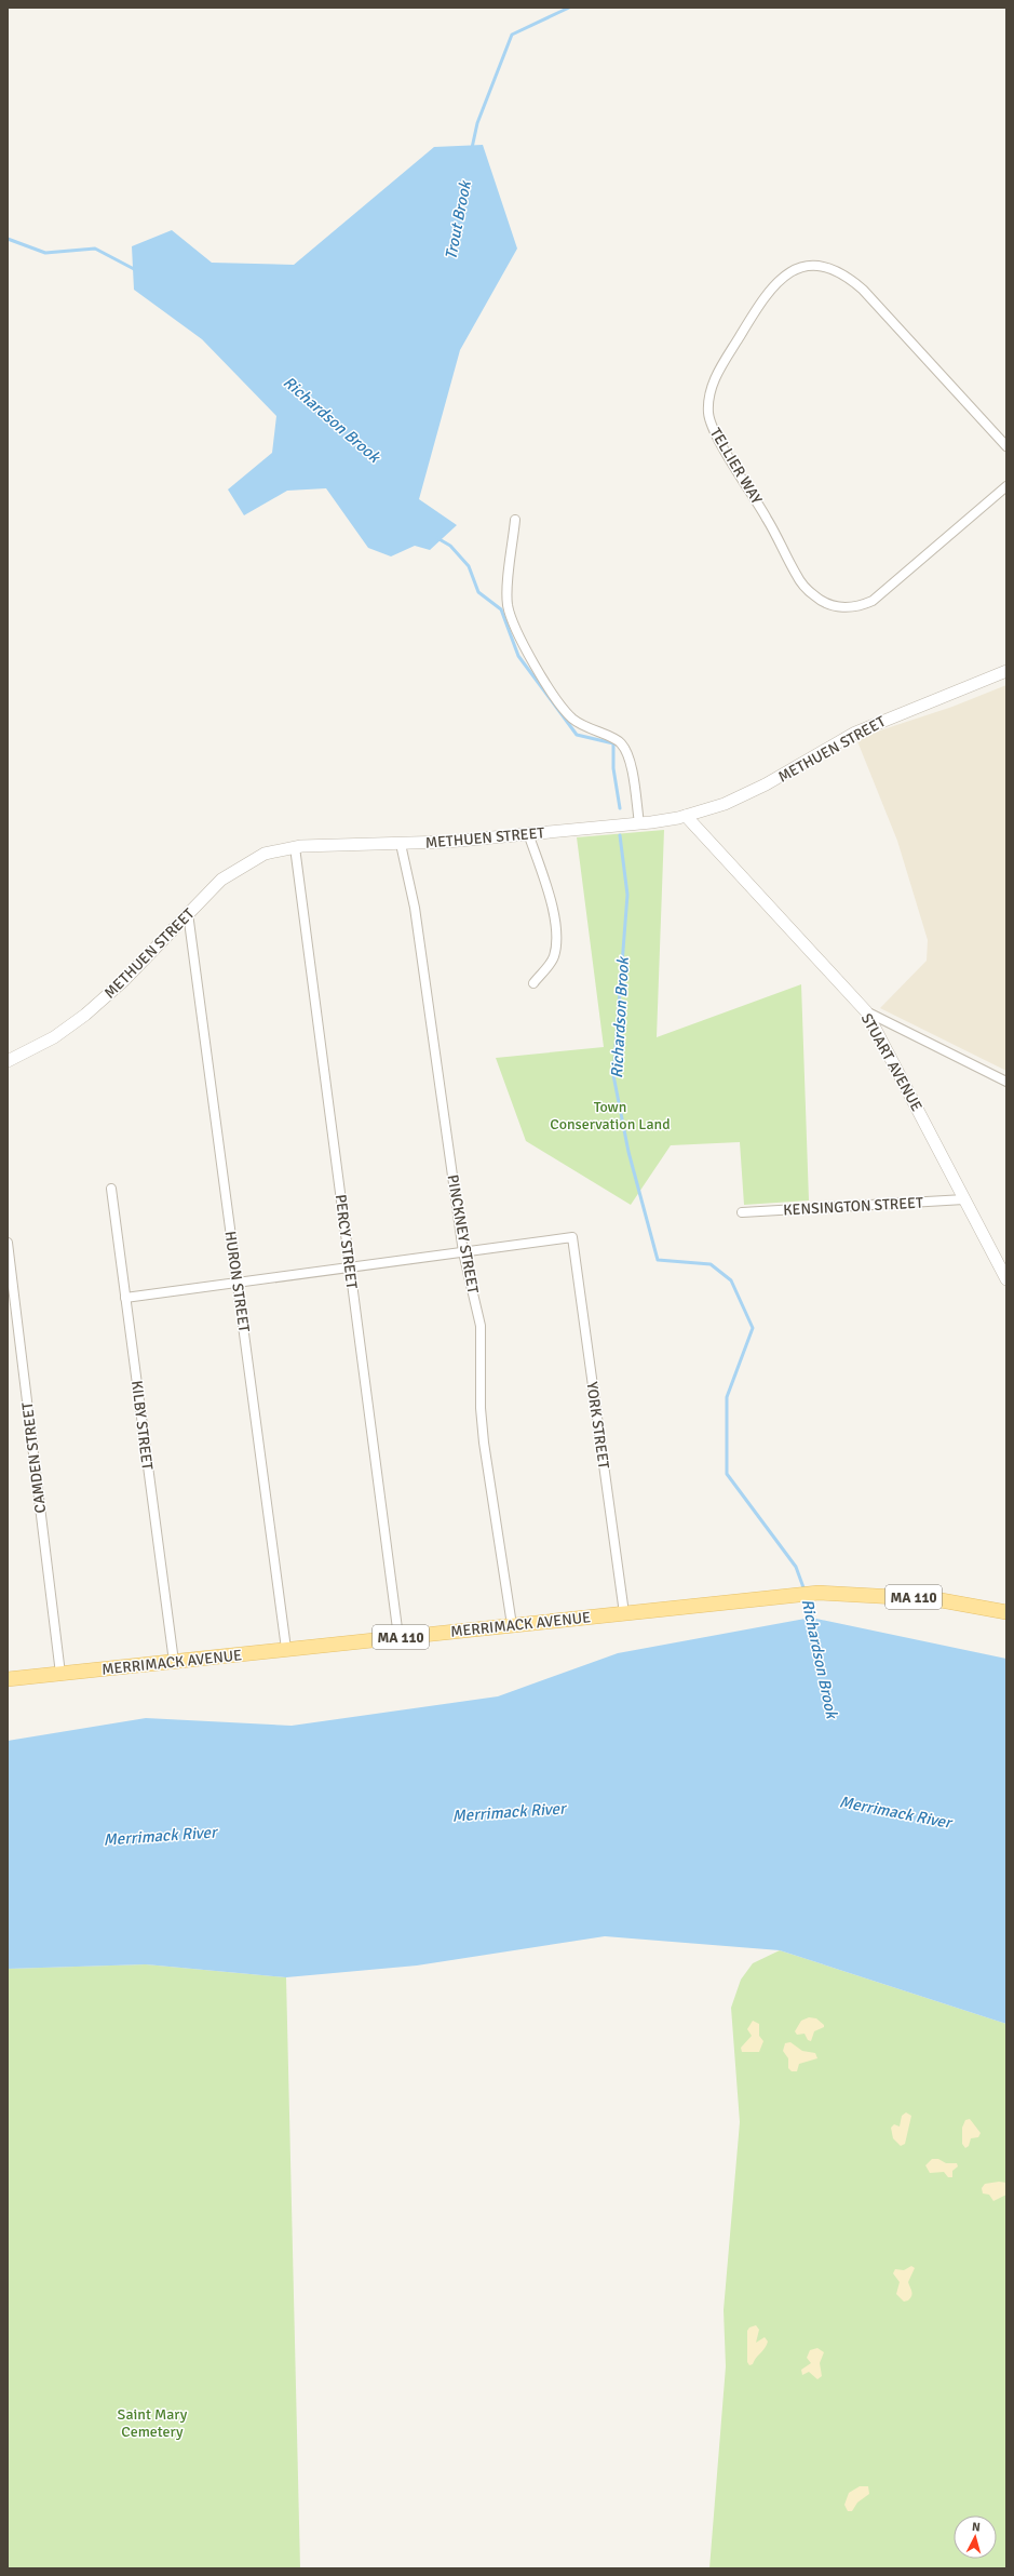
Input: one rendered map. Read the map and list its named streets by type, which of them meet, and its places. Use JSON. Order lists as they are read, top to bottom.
{
  "streets": {
    "main road": ["MA 110", "MERRIMACK AVENUE"],
    "street": [
      "TELLIER WAY",
      "METHUEN STREET",
      "STUART AVENUE",
      "KENSINGTON STREET",
      "PINCKNEY STREET",
      "PERCY STREET",
      "HURON STREET",
      "KILBY STREET",
      "YORK STREET",
      "CAMDEN STREET"
    ]
  },
  "crossings": [
    ["METHUEN STREET", "STUART AVENUE"],
    ["METHUEN STREET", "PINCKNEY STREET"],
    ["METHUEN STREET", "PERCY STREET"],
    ["METHUEN STREET", "HURON STREET"],
    ["STUART AVENUE", "KENSINGTON STREET"],
    ["PINCKNEY STREET", "YORK STREET"],
    ["PINCKNEY STREET", "MERRIMACK AVENUE"],
    ["PERCY STREET", "MERRIMACK AVENUE"],
    ["HURON STREET", "MERRIMACK AVENUE"],
    ["KILBY STREET", "MERRIMACK AVENUE"],
    ["YORK STREET", "MERRIMACK AVENUE"],
    ["CAMDEN STREET", "MERRIMACK AVENUE"]
  ],
  "water": ["Trout Brook", "Richardson Brook", "Merrimack River"],
  "parks": ["Town Conservation Land", "Saint Mary Cemetery"],
  "north": "top"
}
